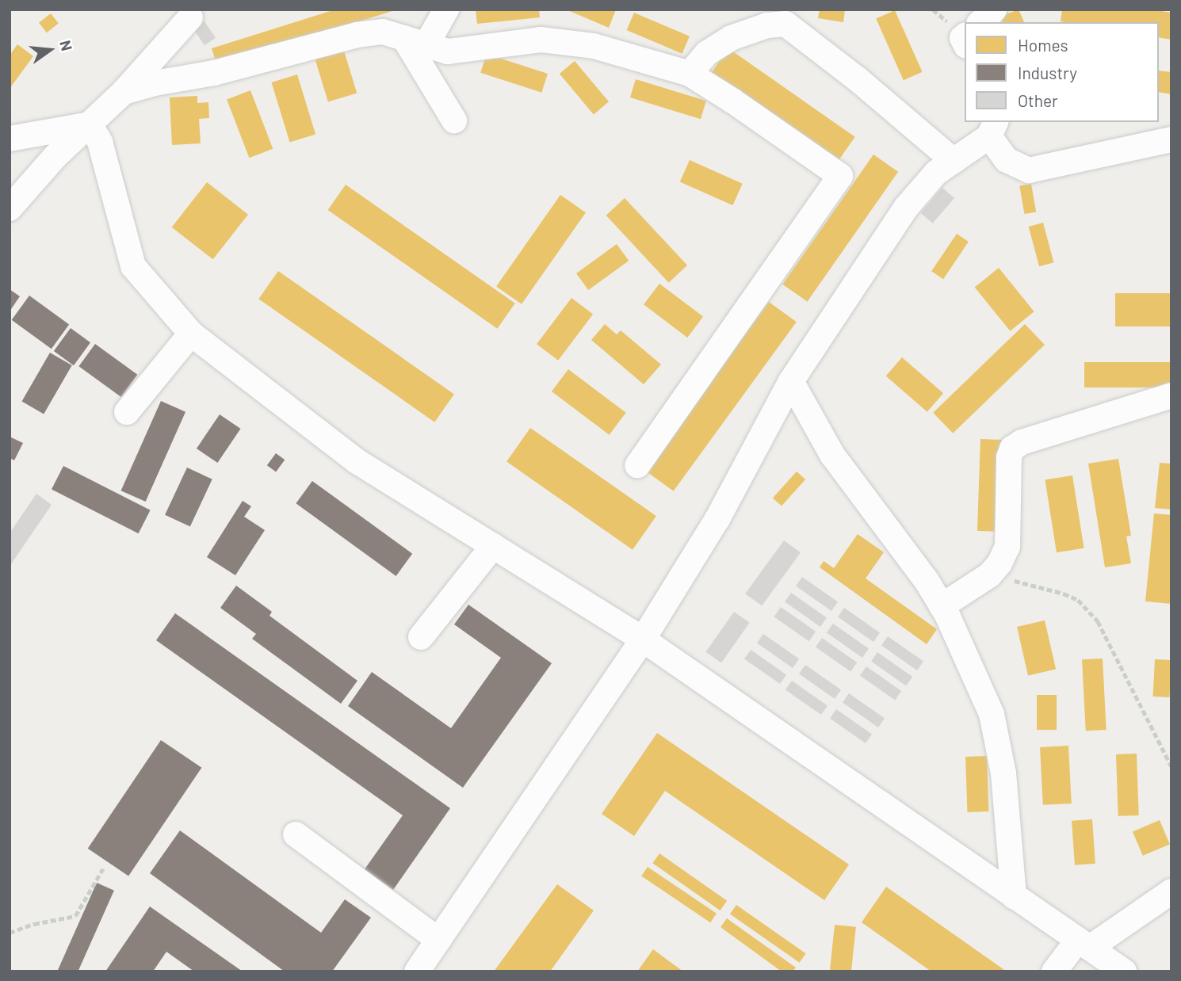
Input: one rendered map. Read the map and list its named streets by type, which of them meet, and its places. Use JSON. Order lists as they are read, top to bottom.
{
  "legend": ["Homes", "Industry", "Other"],
  "north": "right"
}
